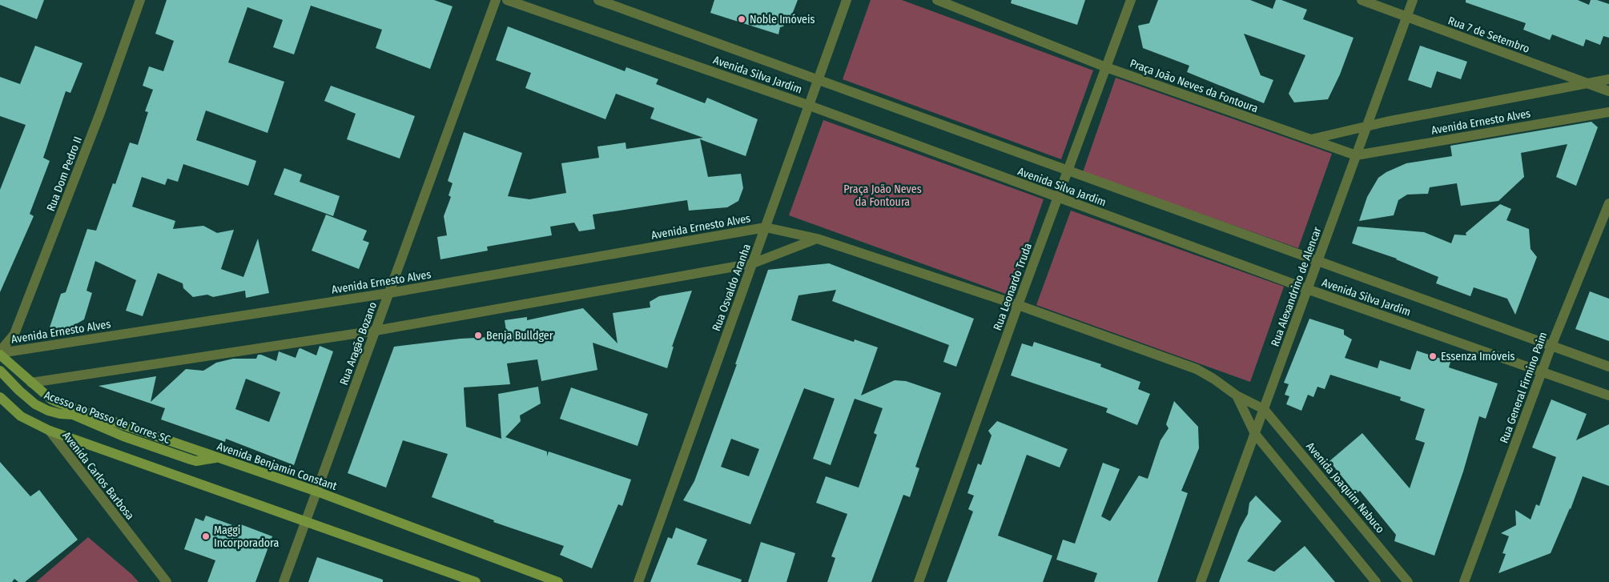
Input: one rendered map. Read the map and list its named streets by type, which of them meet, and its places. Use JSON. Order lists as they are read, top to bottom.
{
  "streets": {
    "main road": ["Acesso ao Passo de Torres SC", "Avenida Benjamin Constant", "Avenida Carlos Barbosa"],
    "street": [
      "Rua 7 de Setembro",
      "Avenida Silva Jardim",
      "Praça João Neves da Fontoura",
      "Avenida Ernesto Alves",
      "Rua Dom Pedro II",
      "Rua Leonardo Truda",
      "Rua Alexandrino de Alencar",
      "Rua Osvaldo Aranha",
      "Rua Aragão Bozano",
      "Rua General Firmino Paim",
      "Avenida Joaquim Nabuco"
    ]
  },
  "crossings": [
    ["Rua 7 de Setembro", "Avenida Ernesto Alves"],
    ["Rua 7 de Setembro", "Rua Alexandrino de Alencar"],
    ["Avenida Silva Jardim", "Rua Leonardo Truda"],
    ["Avenida Silva Jardim", "Rua Alexandrino de Alencar"],
    ["Avenida Silva Jardim", "Rua Osvaldo Aranha"],
    ["Avenida Silva Jardim", "Rua General Firmino Paim"],
    ["Praça João Neves da Fontoura", "Avenida Ernesto Alves"],
    ["Praça João Neves da Fontoura", "Rua Leonardo Truda"],
    ["Praça João Neves da Fontoura", "Rua Alexandrino de Alencar"],
    ["Avenida Ernesto Alves", "Rua Dom Pedro II"],
    ["Avenida Ernesto Alves", "Rua Alexandrino de Alencar"],
    ["Avenida Ernesto Alves", "Rua Osvaldo Aranha"],
    ["Avenida Ernesto Alves", "Rua Aragão Bozano"],
    ["Avenida Ernesto Alves", "Avenida Benjamin Constant"],
    ["Rua Dom Pedro II", "Avenida Benjamin Constant"],
    ["Rua Alexandrino de Alencar", "Avenida Joaquim Nabuco"],
    ["Rua Aragão Bozano", "Avenida Benjamin Constant"],
    ["Acesso ao Passo de Torres SC", "Avenida Benjamin Constant"]
  ],
  "parks": ["Praça João Neves da Fontoura"],
  "places": [
    "Noble Imóveis",
    "Benja Bulldger",
    "Essenza Imóveis",
    "Maggi Incorporadora"
  ]
}
